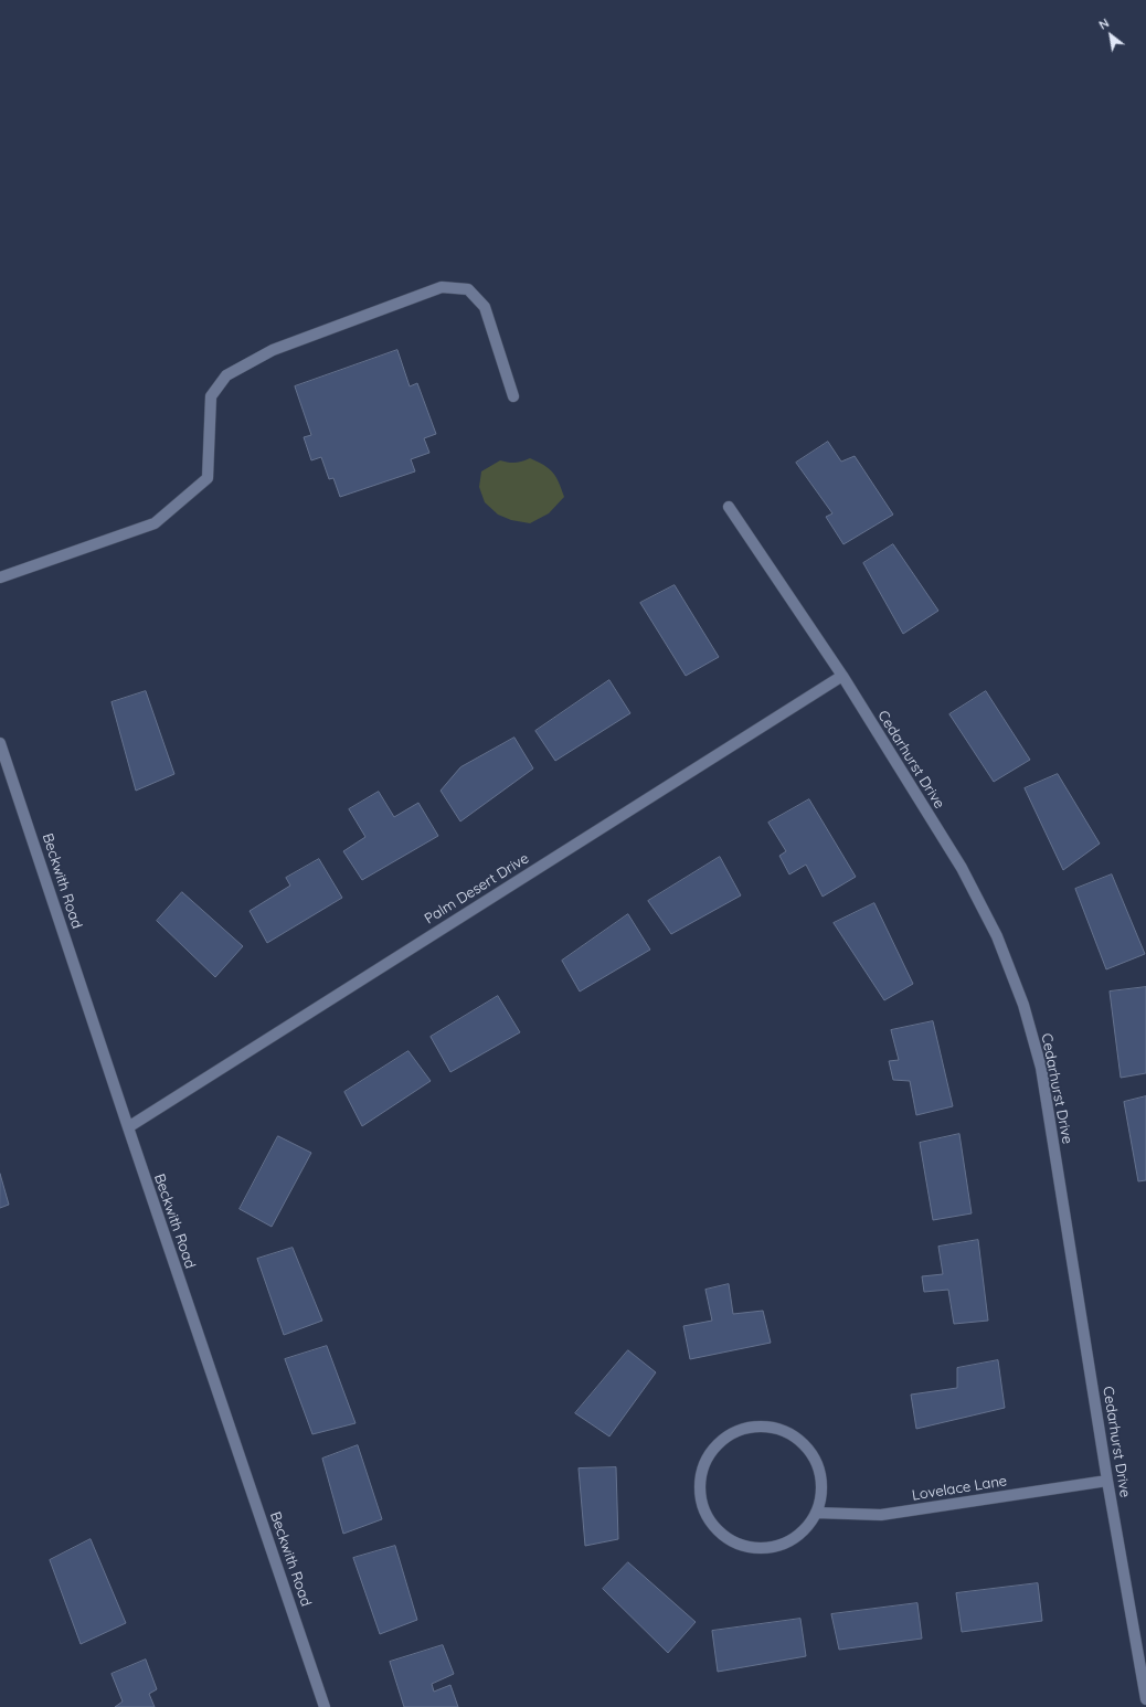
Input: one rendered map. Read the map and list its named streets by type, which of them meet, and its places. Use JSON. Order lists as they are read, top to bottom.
{
  "streets": {
    "street": [
      "Cedarhurst Drive",
      "Beckwith Road",
      "Palm Desert Drive",
      "Lovelace Lane"
    ]
  },
  "crossings": [
    ["Cedarhurst Drive", "Palm Desert Drive"],
    ["Cedarhurst Drive", "Lovelace Lane"],
    ["Beckwith Road", "Palm Desert Drive"]
  ],
  "north": "top left"
}
